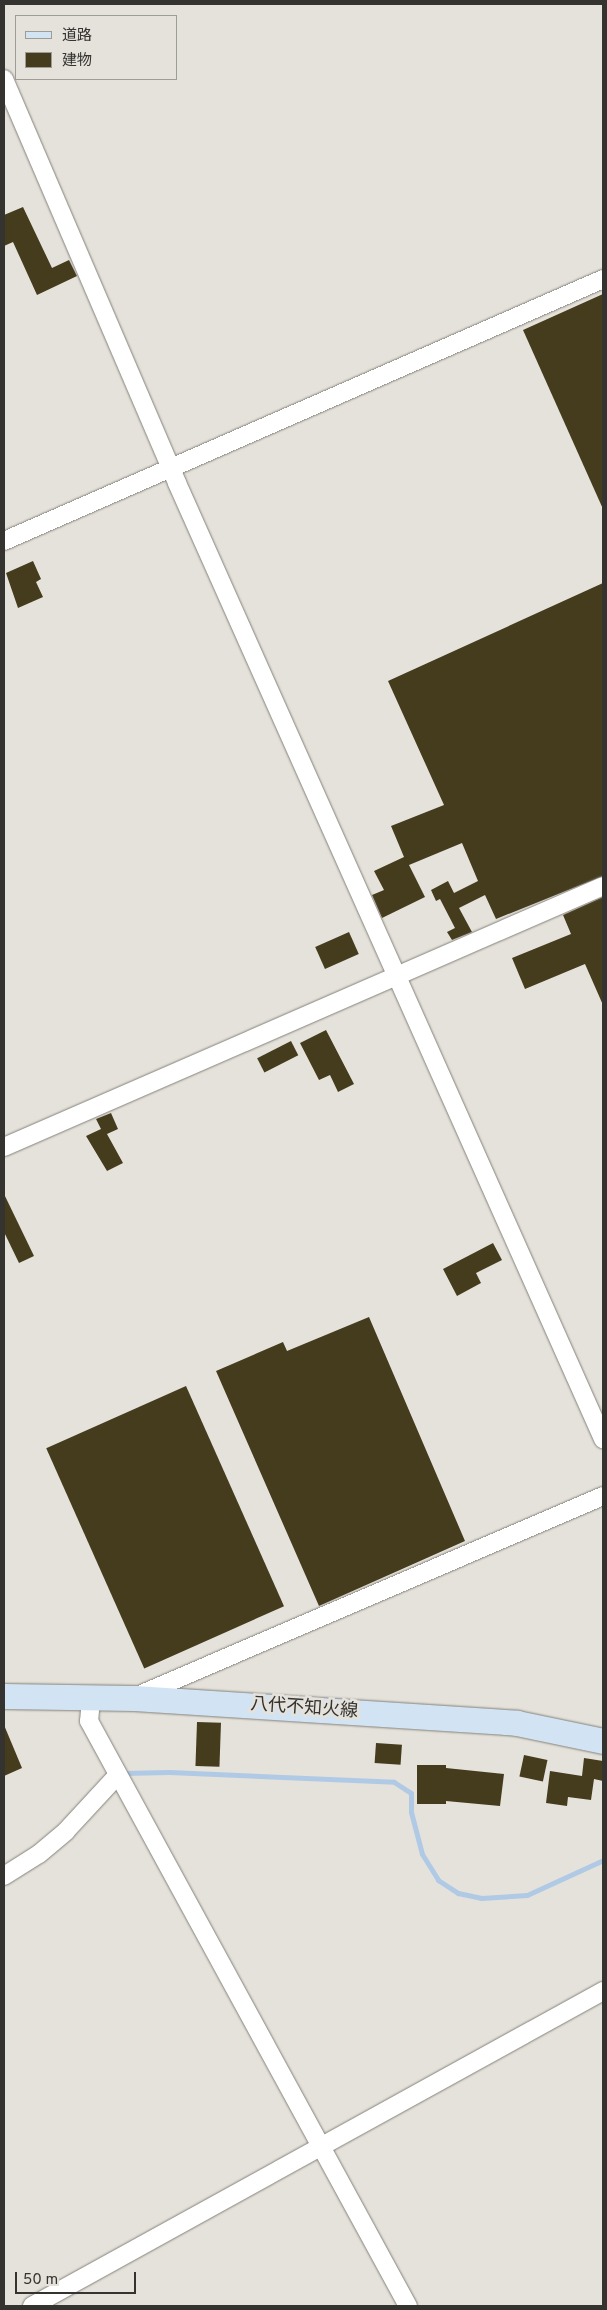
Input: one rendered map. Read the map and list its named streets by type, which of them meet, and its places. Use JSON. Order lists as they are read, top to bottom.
{
  "streets": {
    "main road": ["八代不知火線"]
  },
  "legend": ["道路", "建物"],
  "scale_bar": "50 m"
}
